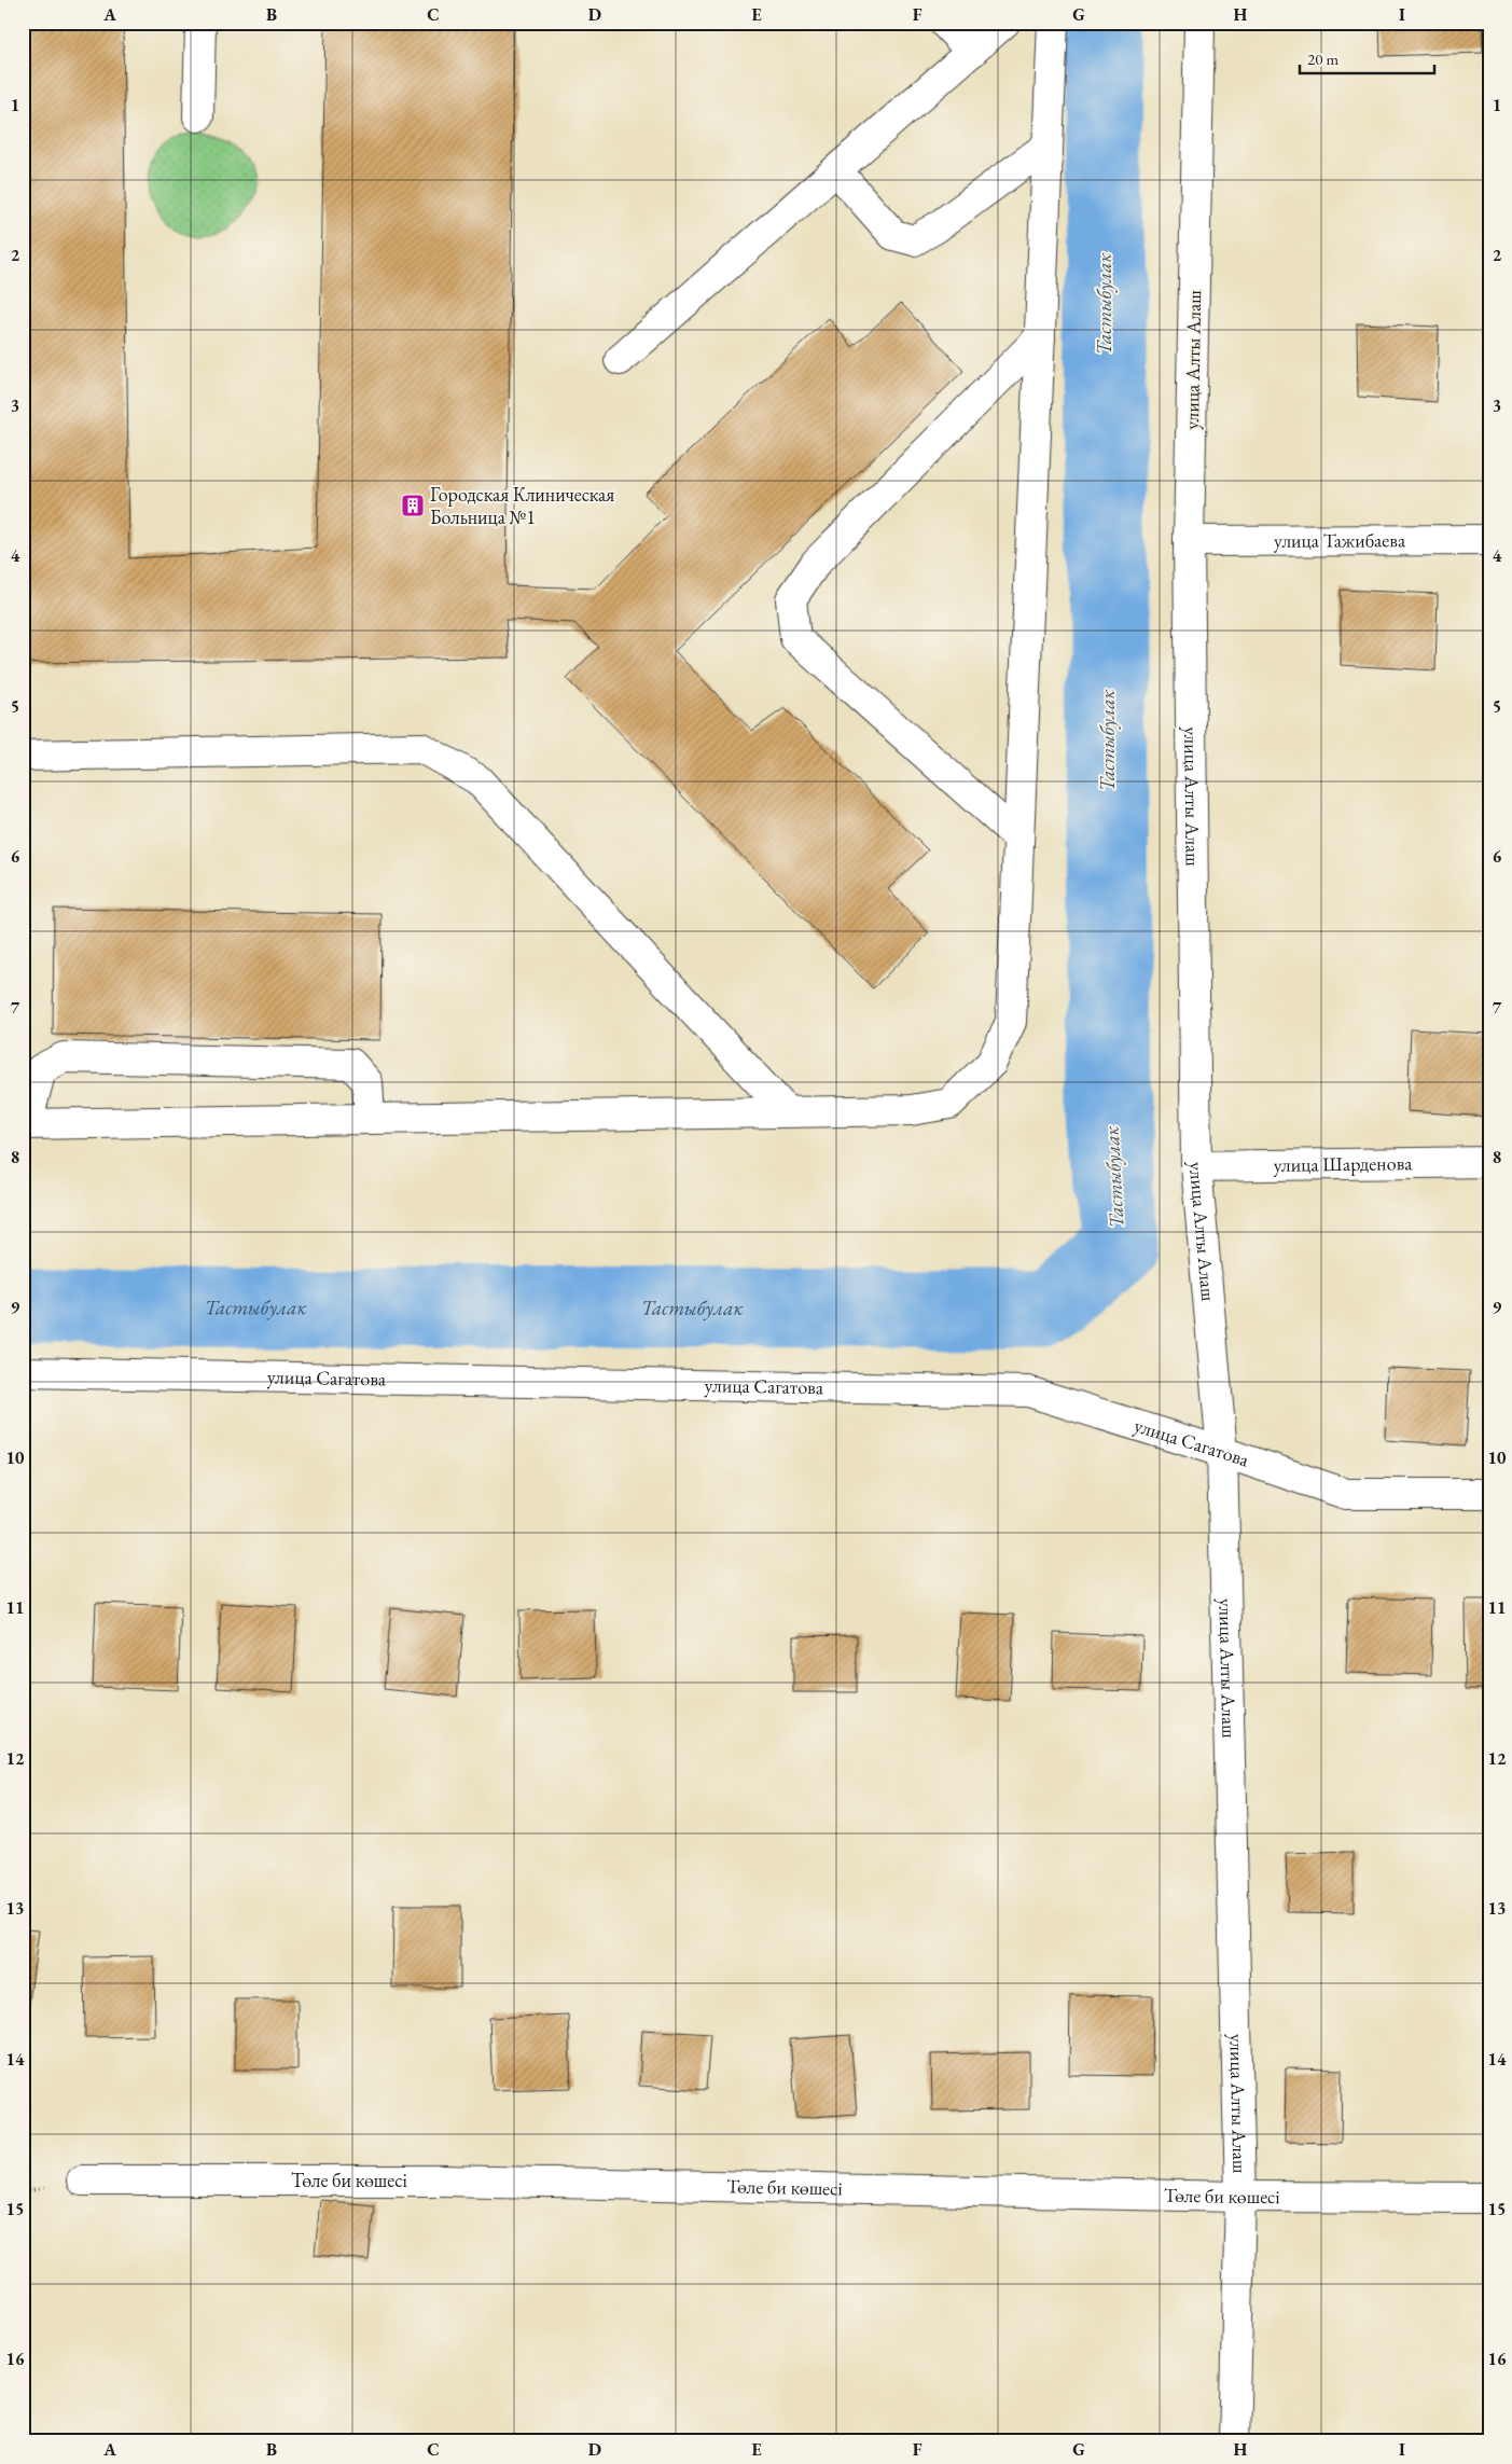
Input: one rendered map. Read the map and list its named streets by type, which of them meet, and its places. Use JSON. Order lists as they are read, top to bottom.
{
  "streets": {
    "street": [
      "улица Алты Алаш",
      "улица Тажибаева",
      "улица Шарденова",
      "улица Сагатова",
      "Төле би көшесі"
    ]
  },
  "crossings": [
    ["улица Алты Алаш", "улица Тажибаева"],
    ["улица Алты Алаш", "улица Шарденова"],
    ["улица Алты Алаш", "улица Сагатова"],
    ["улица Алты Алаш", "Төле би көшесі"]
  ],
  "water": ["Тастыбулак"],
  "places": {
    "building": ["Городская Клиническая Больница №1"]
  },
  "scale_bar": "20 m",
  "grid": {
    "columns": [
      "A",
      "B",
      "C",
      "D",
      "E",
      "F",
      "G",
      "H",
      "I"
    ],
    "rows": [
      "1",
      "2",
      "3",
      "4",
      "5",
      "6",
      "7",
      "8",
      "9",
      "10",
      "11",
      "12",
      "13",
      "14",
      "15",
      "16"
    ]
  }
}
